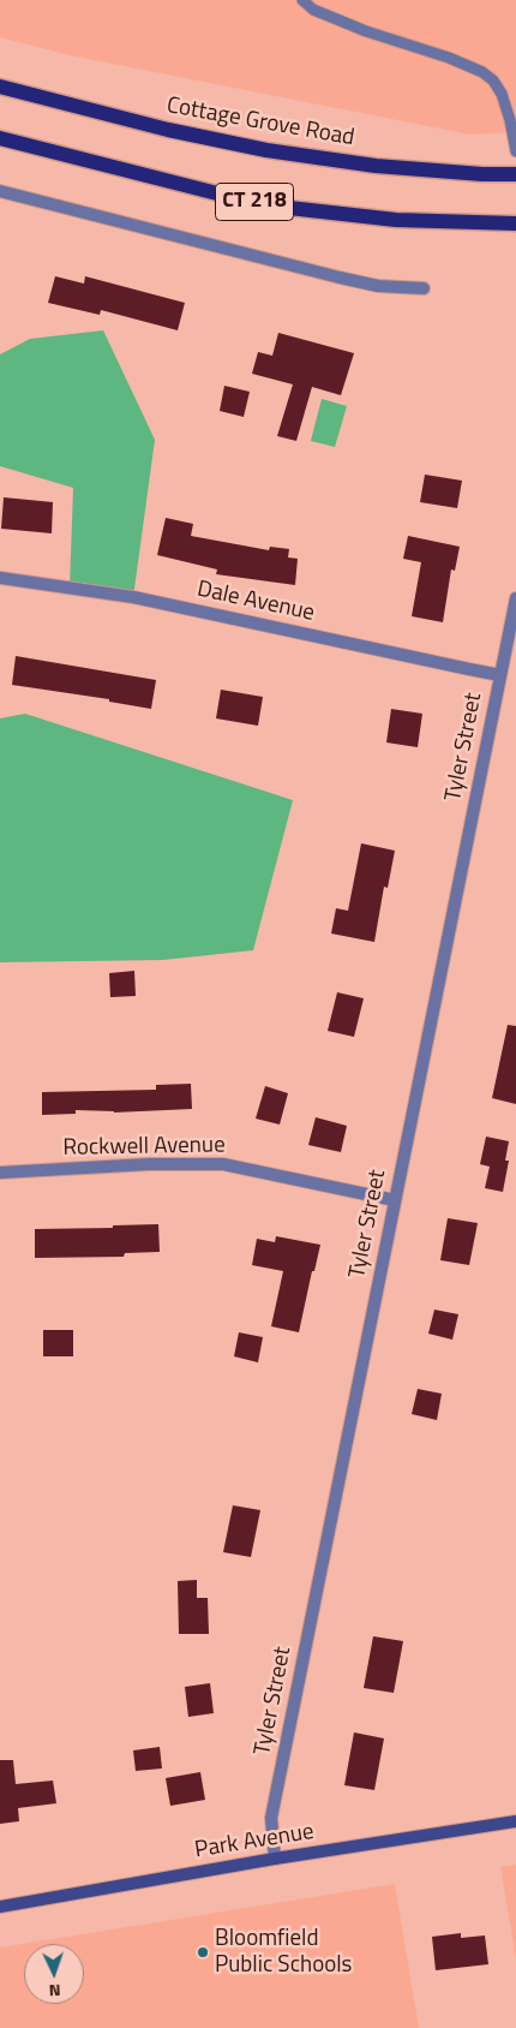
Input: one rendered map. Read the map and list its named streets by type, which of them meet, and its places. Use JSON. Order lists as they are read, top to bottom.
{
  "streets": {
    "main road": ["Cottage Grove Road", "CT 218", "Park Avenue"],
    "street": ["Dale Avenue", "Tyler Street", "Rockwell Avenue"]
  },
  "crossings": [
    ["Dale Avenue", "Tyler Street"],
    ["Tyler Street", "Rockwell Avenue"],
    ["Tyler Street", "Park Avenue"]
  ],
  "places": ["Bloomfield Public Schools"],
  "north": "bottom"
}
